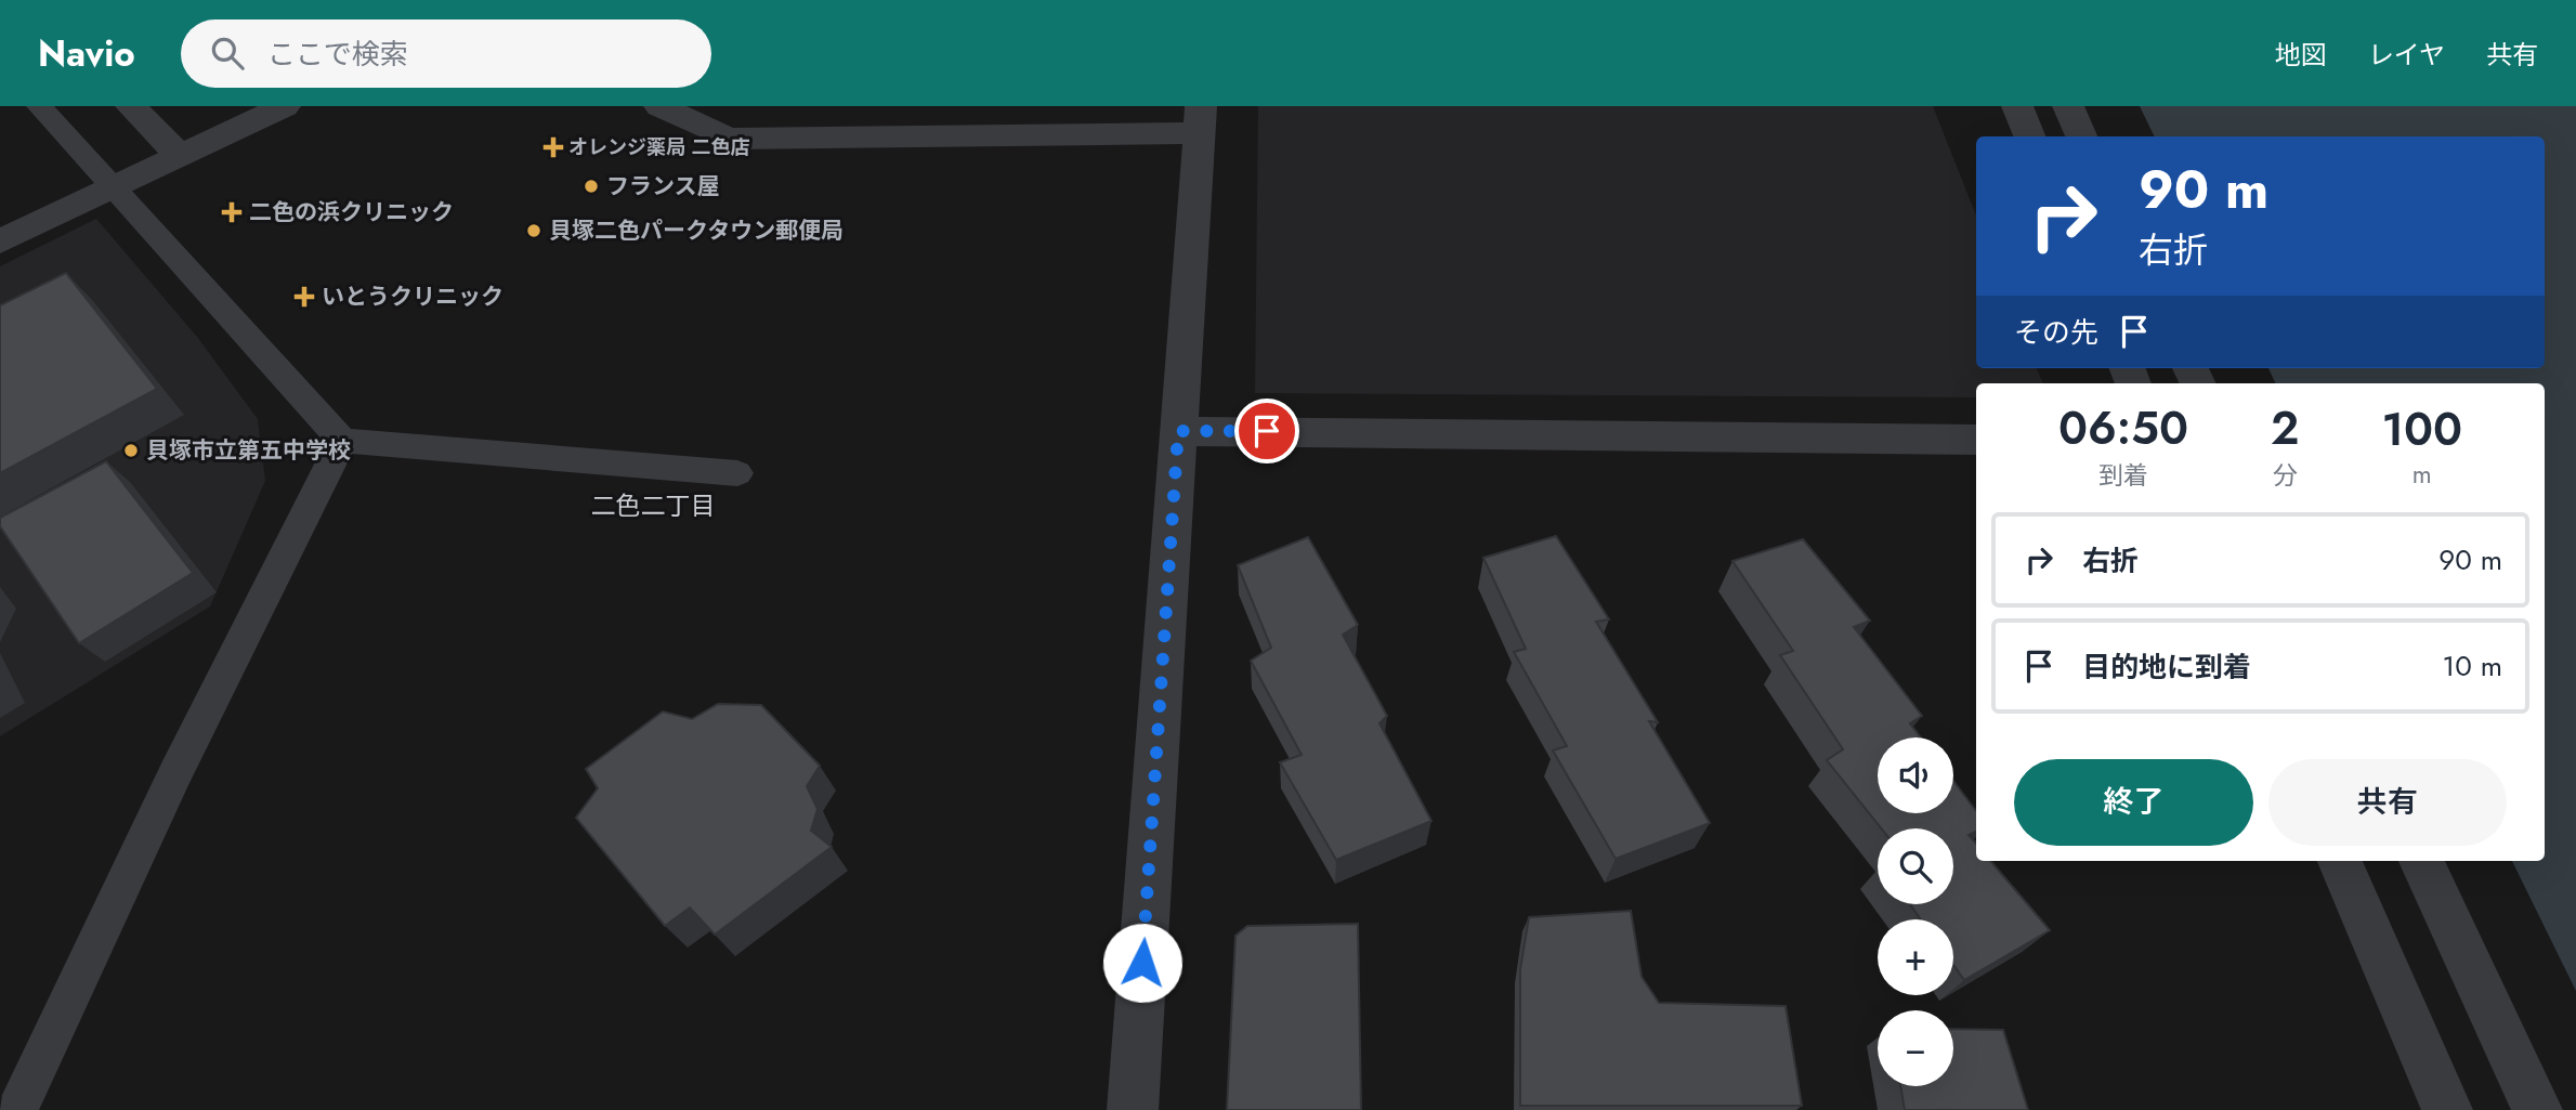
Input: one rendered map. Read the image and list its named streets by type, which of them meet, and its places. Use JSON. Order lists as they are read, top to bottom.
{
  "districts": ["二色二丁目"],
  "places": {
    "health": ["オレンジ薬局 二色店", "二色の浜クリニック", "いとうクリニック"],
    "other": ["フランス屋", "貝塚二色パークタウン郵便局", "貝塚市立第五中学校"]
  },
  "page": {
    "header": "Navio",
    "search": "ここで検索",
    "nav": ["地図", "レイヤ", "共有"],
    "turn": ["90 m", "右折"],
    "then": "その先",
    "eta": [
      "06:50",
      "到着",
      "2",
      "分",
      "100",
      "m"
    ],
    "list": [
      {
        "name": "右折",
        "value": "90 m"
      },
      {
        "name": "目的地に到着",
        "value": "10 m"
      }
    ],
    "map_buttons": ["+", "−"],
    "buttons": ["終了", "共有"]
  }
}
